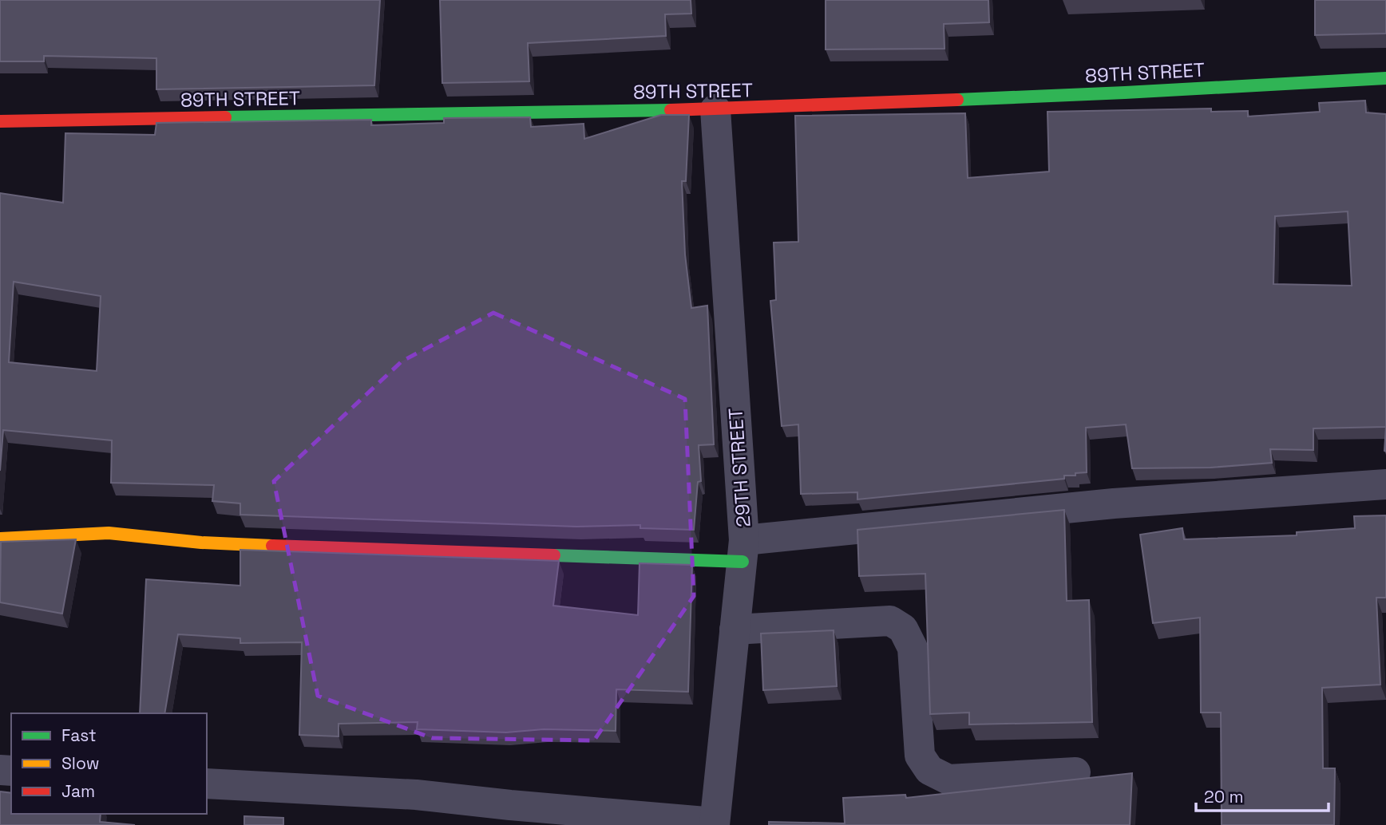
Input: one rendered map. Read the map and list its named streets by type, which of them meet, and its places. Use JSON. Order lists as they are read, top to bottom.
{
  "streets": {
    "street": ["89TH STREET", "29TH STREET"]
  },
  "crossings": [
    ["89TH STREET", "29TH STREET"]
  ],
  "legend": ["Fast", "Slow", "Jam"],
  "scale_bar": "20 m"
}
